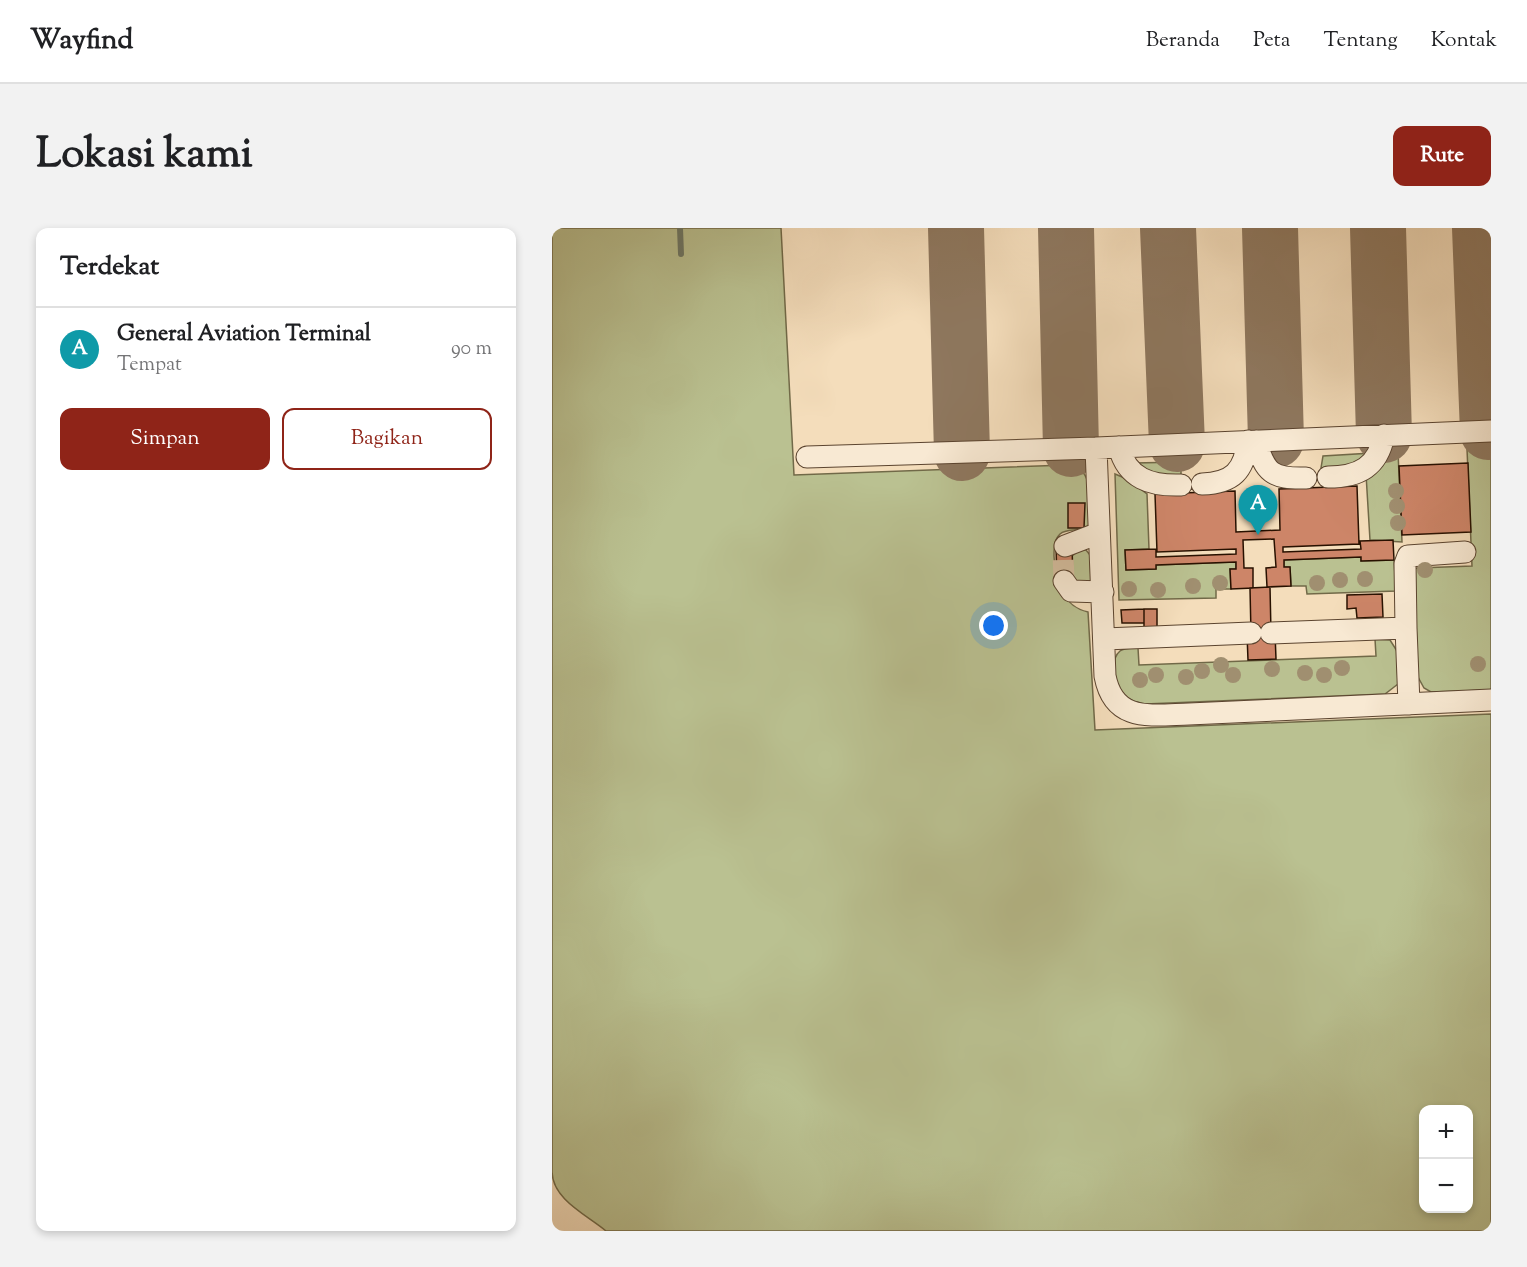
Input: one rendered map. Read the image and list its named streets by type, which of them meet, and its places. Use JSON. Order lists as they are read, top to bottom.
{
  "page": {
    "header": "Wayfind",
    "nav": [
      "Beranda",
      "Peta",
      "Tentang",
      "Kontak"
    ],
    "title": "Lokasi kami",
    "buttons": [
      "Rute",
      ["Simpan", "Bagikan"]
    ],
    "heading": "Terdekat",
    "list": [
      {
        "mark": "A",
        "name": "General Aviation Terminal",
        "note": "Tempat",
        "value": "90 m"
      }
    ],
    "pins": "A",
    "map_buttons": ["+", "−"]
  }
}
